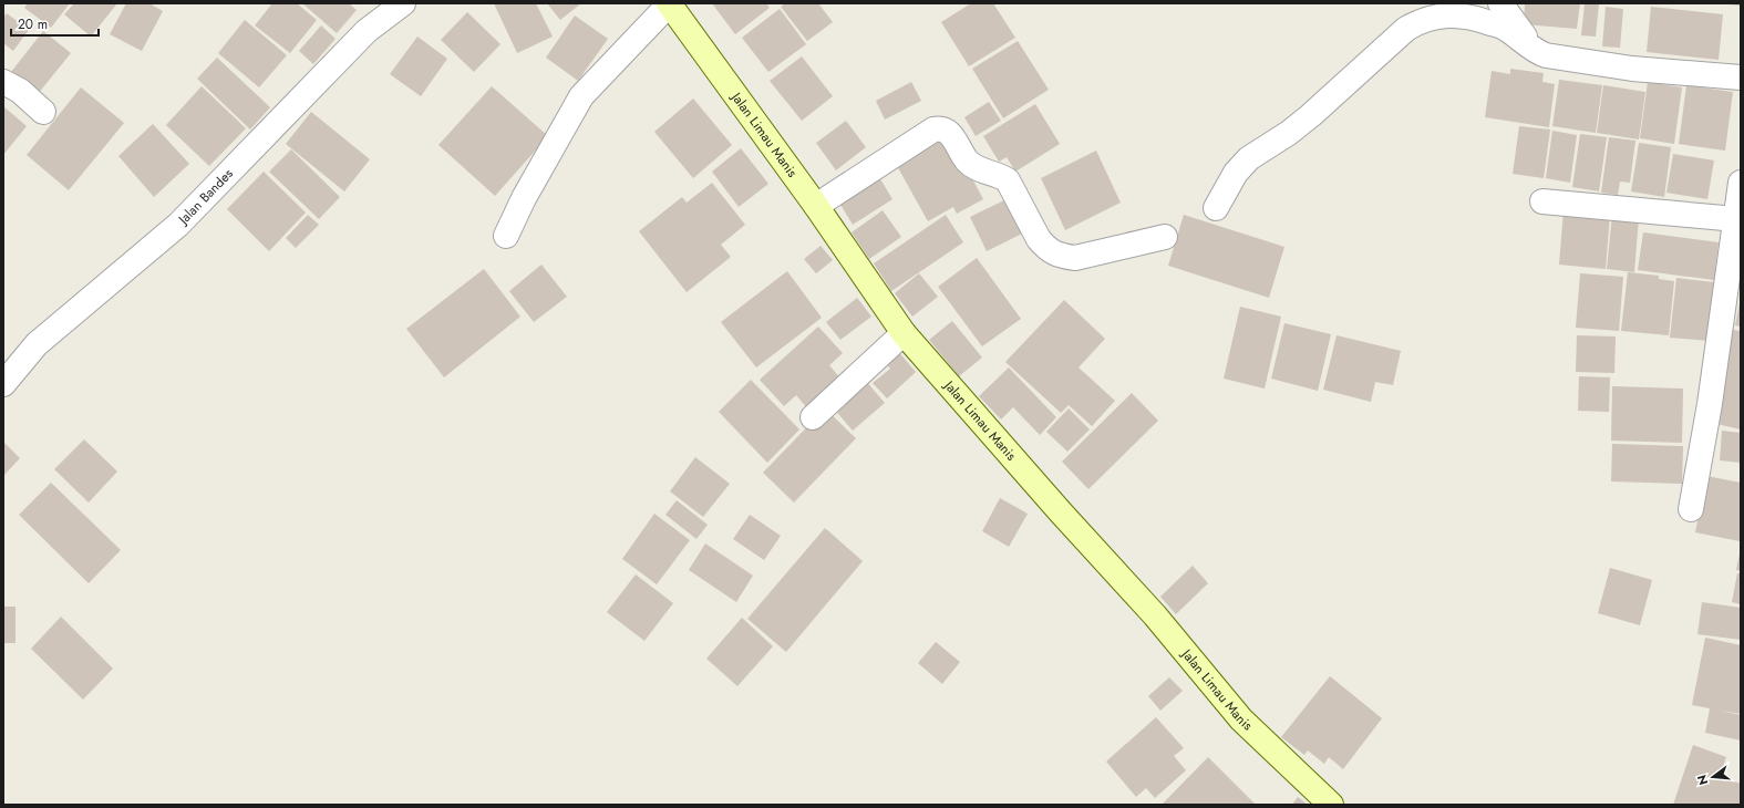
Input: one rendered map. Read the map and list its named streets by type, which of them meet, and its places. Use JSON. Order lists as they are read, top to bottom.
{
  "streets": {
    "street": ["Jalan Limau Manis", "Jalan Bandes"]
  },
  "scale_bar": "20 m",
  "north": "left"
}
